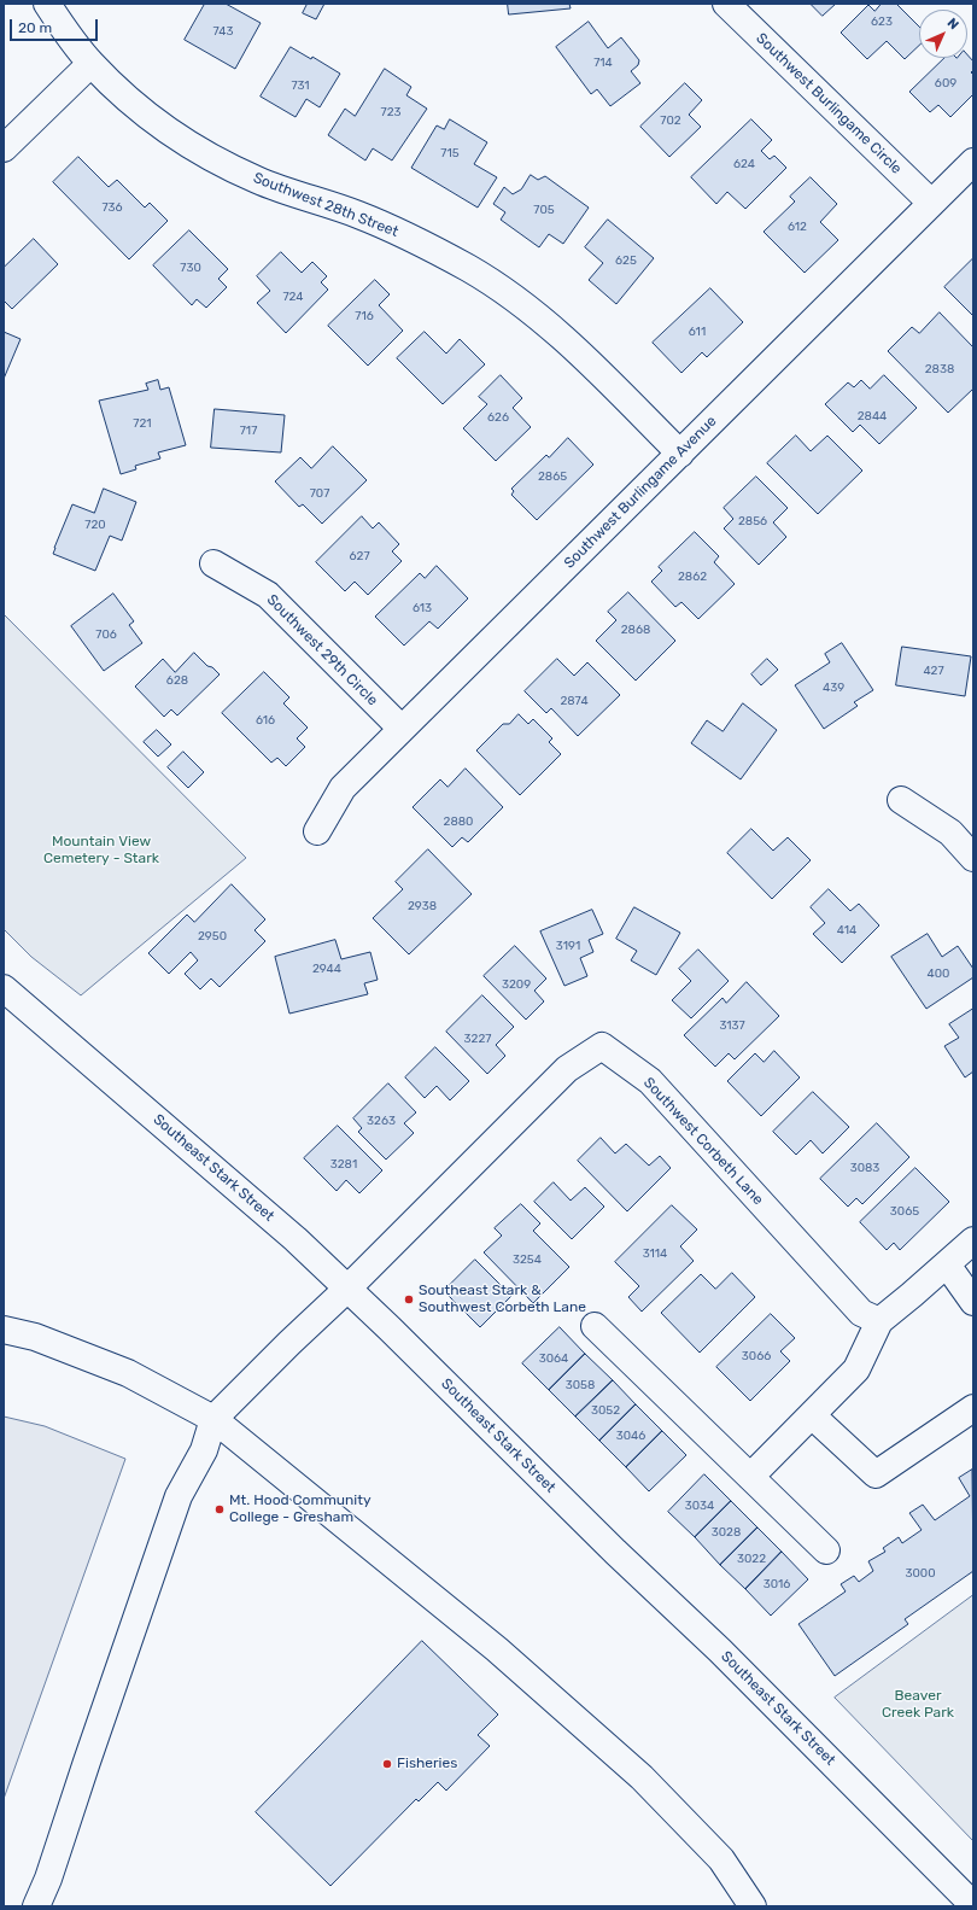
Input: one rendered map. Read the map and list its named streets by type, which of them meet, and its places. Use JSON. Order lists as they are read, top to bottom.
{
  "streets": {
    "street": [
      "Southwest Burlingame Circle",
      "Southwest 28th Street",
      "Southwest Burlingame Avenue",
      "Southwest 29th Circle",
      "Southwest Corbeth Lane",
      "Southeast Stark Street"
    ]
  },
  "crossings": [
    ["Southwest Burlingame Circle", "Southwest Burlingame Avenue"],
    ["Southwest 28th Street", "Southwest Burlingame Avenue"],
    ["Southwest Burlingame Avenue", "Southwest 29th Circle"],
    ["Southwest Corbeth Lane", "Southeast Stark Street"]
  ],
  "parks": ["Mountain View Cemetery - Stark", "Beaver Creek Park"],
  "places": ["Southeast Stark & Southwest Corbeth Lane", "Mt. Hood Community College - Gresham", "Fisheries"],
  "house_numbers": [
    "623",
    "743",
    "714",
    "609",
    "731",
    "723",
    "702",
    "715",
    "624",
    "736",
    "705",
    "612",
    "625",
    "730",
    "724",
    "716",
    "611",
    "2838",
    "2844",
    "626",
    "721",
    "717",
    "2865",
    "707",
    "2856",
    "720",
    "627",
    "2862",
    "613",
    "2868",
    "706",
    "427",
    "628",
    "439",
    "2874",
    "616",
    "2880",
    "2938",
    "414",
    "2950",
    "3191",
    "2944",
    "400",
    "3209",
    "3137",
    "3227",
    "3263",
    "3281",
    "3083",
    "3065",
    "3114",
    "3254",
    "3066",
    "3064",
    "3058",
    "3052",
    "3046",
    "3034",
    "3028",
    "3022",
    "3000",
    "3016"
  ],
  "scale_bar": "20 m",
  "north": "top right"
}
